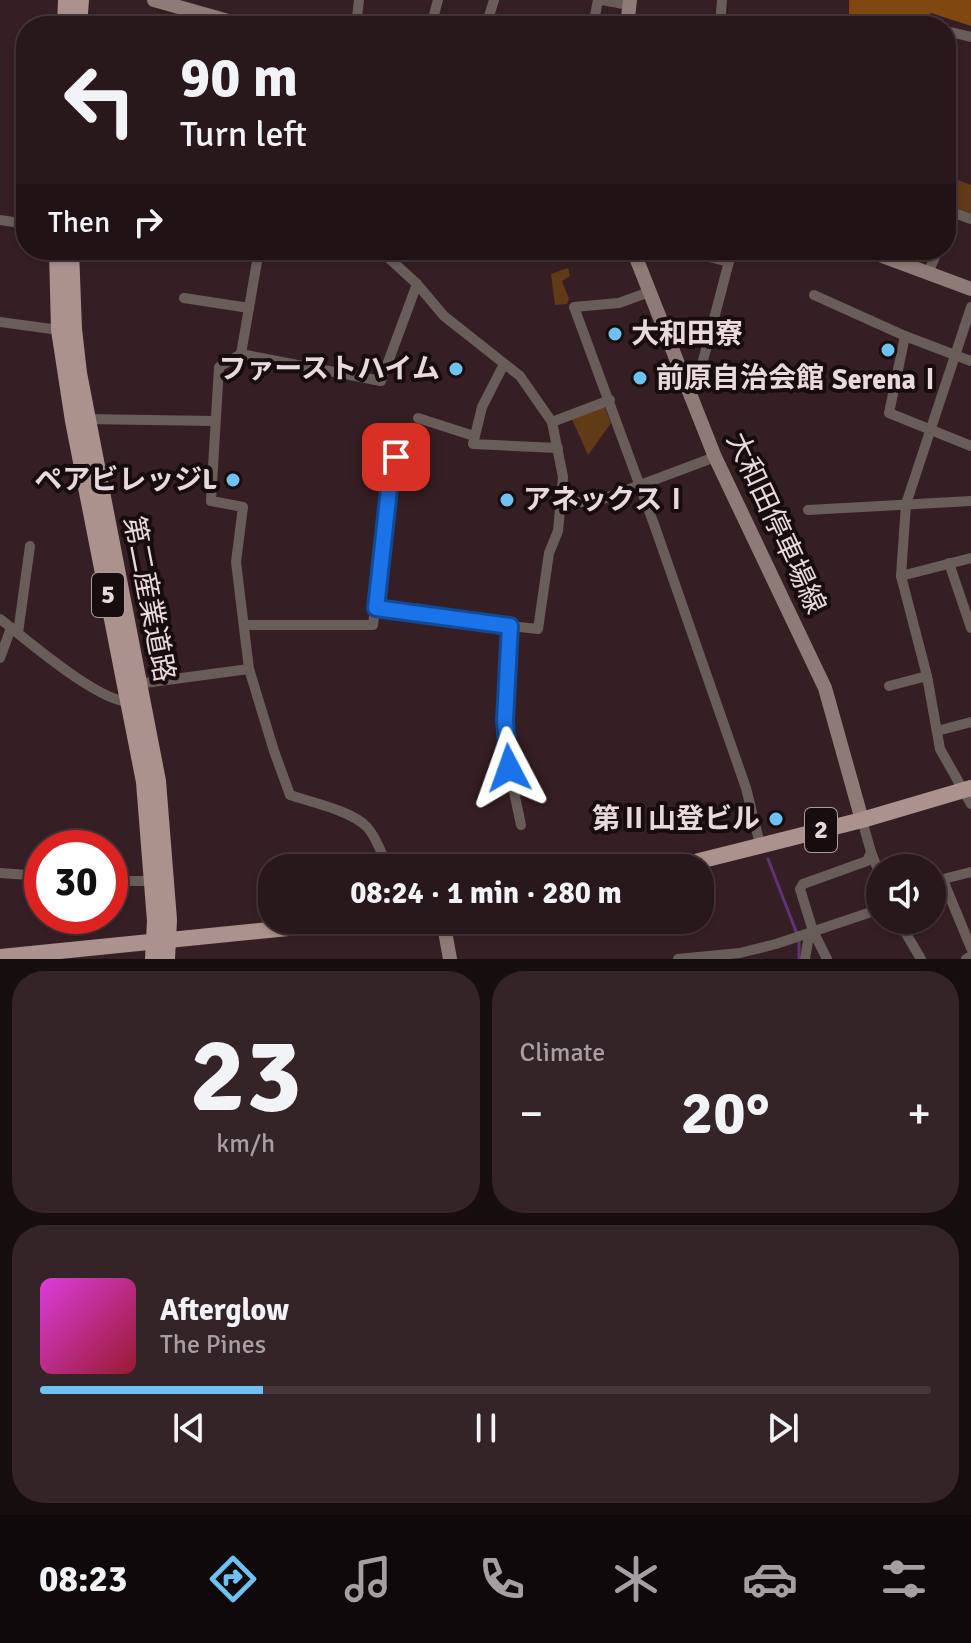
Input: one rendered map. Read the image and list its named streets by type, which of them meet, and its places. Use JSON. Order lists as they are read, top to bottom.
{
  "streets": {
    "main road": [
      "大和田停車場線",
      "5",
      "第二産業道路",
      "2"
    ]
  },
  "crossings": [
    ["大和田停車場線", "2"]
  ],
  "places": [
    "大和田寮",
    "SerenaⅠ",
    "ファーストハイム",
    "前原自治会館",
    "ペアビレッジL",
    "アネックスⅠ",
    "第Ⅱ山登ビル"
  ],
  "page": {
    "turn": ["90 m", "Turn left"],
    "then": "Then",
    "limit": "30",
    "trip": "08:24 · 1 min · 280 m",
    "tile": [
      ["23", "km/h"],
      "Climate"
    ],
    "heat": ["−", "20°", "+"],
    "song": ["Afterglow", "The Pines"],
    "tabs": "08:23"
  }
}
